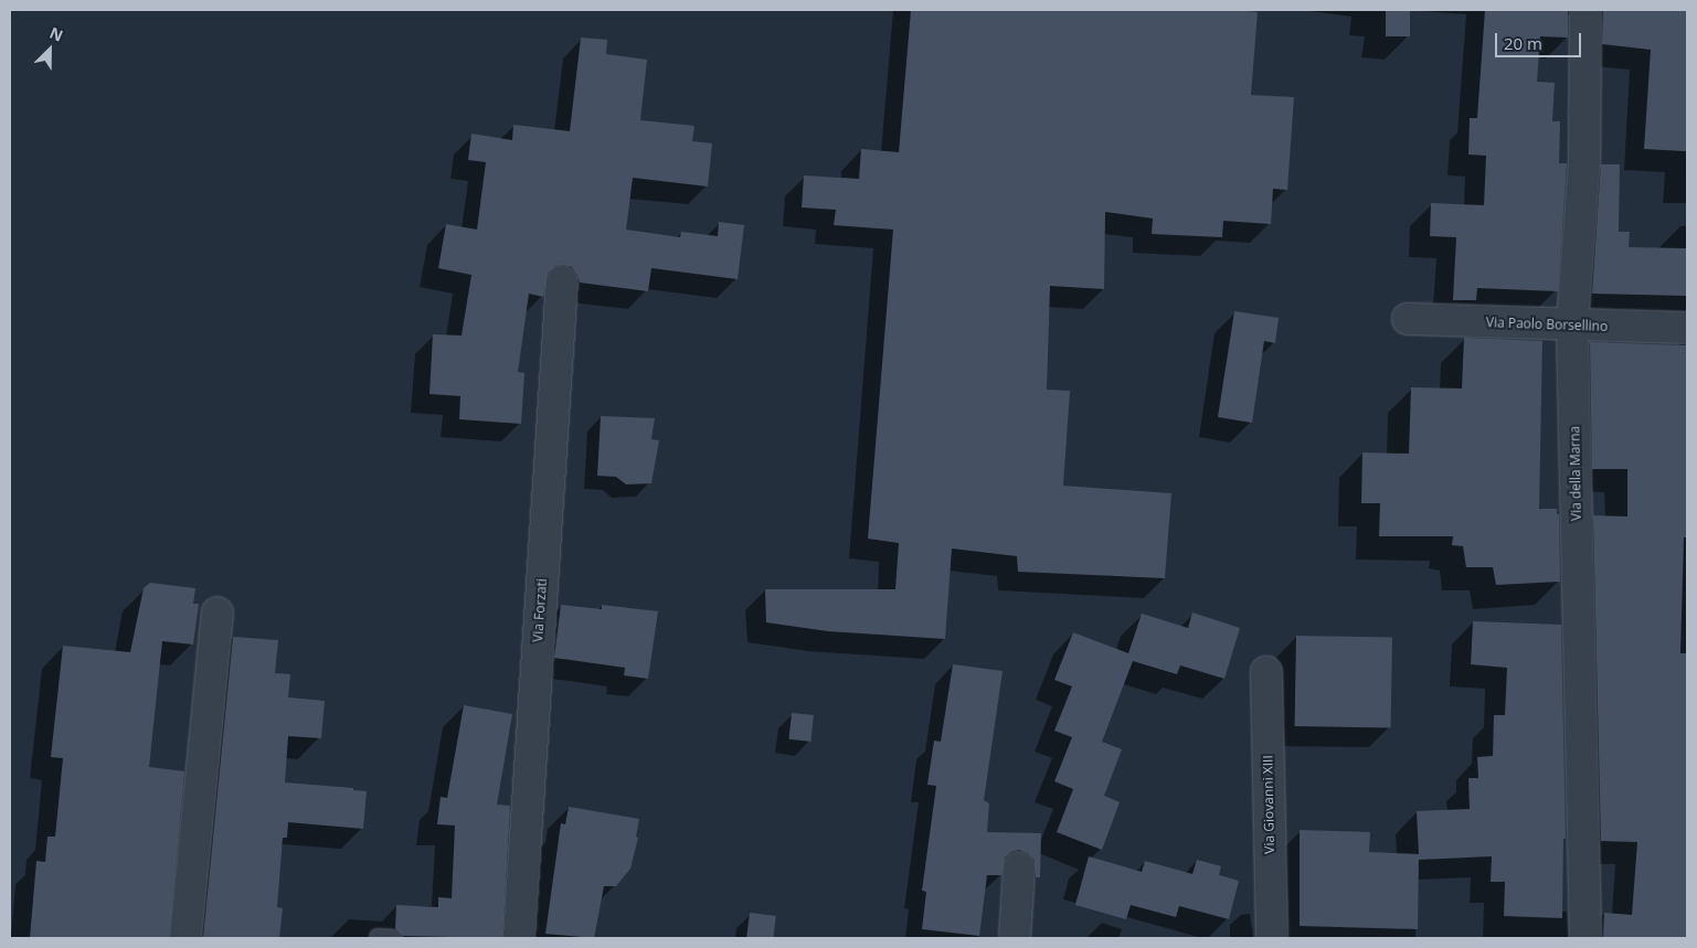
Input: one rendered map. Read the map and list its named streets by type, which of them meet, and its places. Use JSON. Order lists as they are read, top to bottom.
{
  "streets": {
    "street": [
      "Via Paolo Borsellino",
      "Via della Marna",
      "Via Forzati",
      "Via Giovanni XIII"
    ]
  },
  "crossings": [
    ["Via Paolo Borsellino", "Via della Marna"]
  ],
  "scale_bar": "20 m",
  "north": "top right"
}
